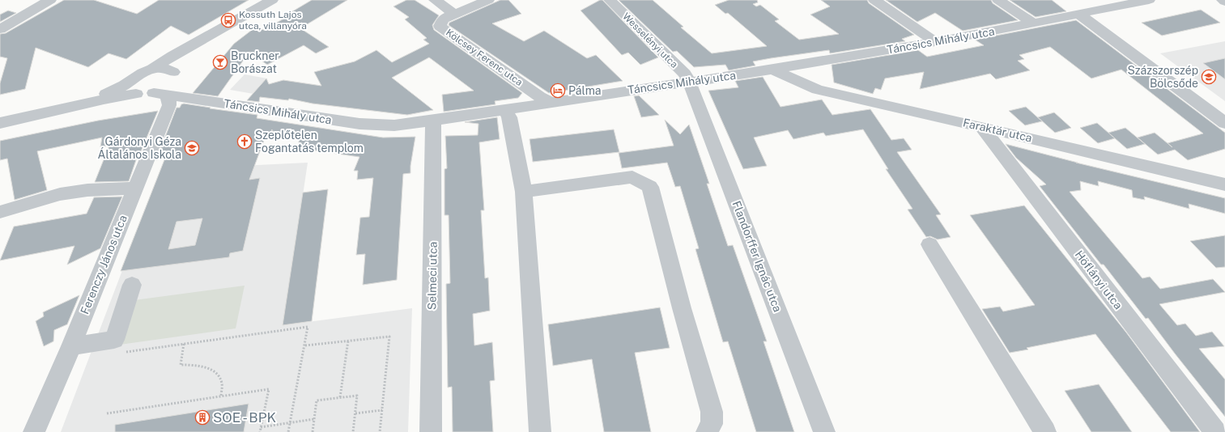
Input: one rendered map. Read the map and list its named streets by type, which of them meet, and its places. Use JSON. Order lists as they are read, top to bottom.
{
  "streets": {
    "street": [
      "Wesselényi utca",
      "Táncsics Mihály utca",
      "Kölcsey Ferenc utca",
      "Faraktár utca",
      "Flandorffer Ignác utca",
      "Ferenczy János utca",
      "Selmeci utca",
      "Höflányi utca"
    ]
  },
  "crossings": [
    ["Wesselényi utca", "Táncsics Mihály utca"],
    ["Wesselényi utca", "Flandorffer Ignác utca"],
    ["Táncsics Mihály utca", "Kölcsey Ferenc utca"],
    ["Táncsics Mihály utca", "Faraktár utca"],
    ["Táncsics Mihály utca", "Flandorffer Ignác utca"],
    ["Táncsics Mihály utca", "Ferenczy János utca"],
    ["Táncsics Mihály utca", "Selmeci utca"],
    ["Faraktár utca", "Höflányi utca"]
  ],
  "places": {
    "bus stop": ["Kossuth Lajos utca, villanyóra"],
    "bar": ["Bruckner Borászat"],
    "school or university": ["Százszorszép Bölcsőde", "Gárdonyi Géza Általános Iskola"],
    "hotel": ["Pálma"],
    "church": ["Szeplőtelen Fogantatás templom"],
    "building": ["SOE - BPK"]
  }
}
